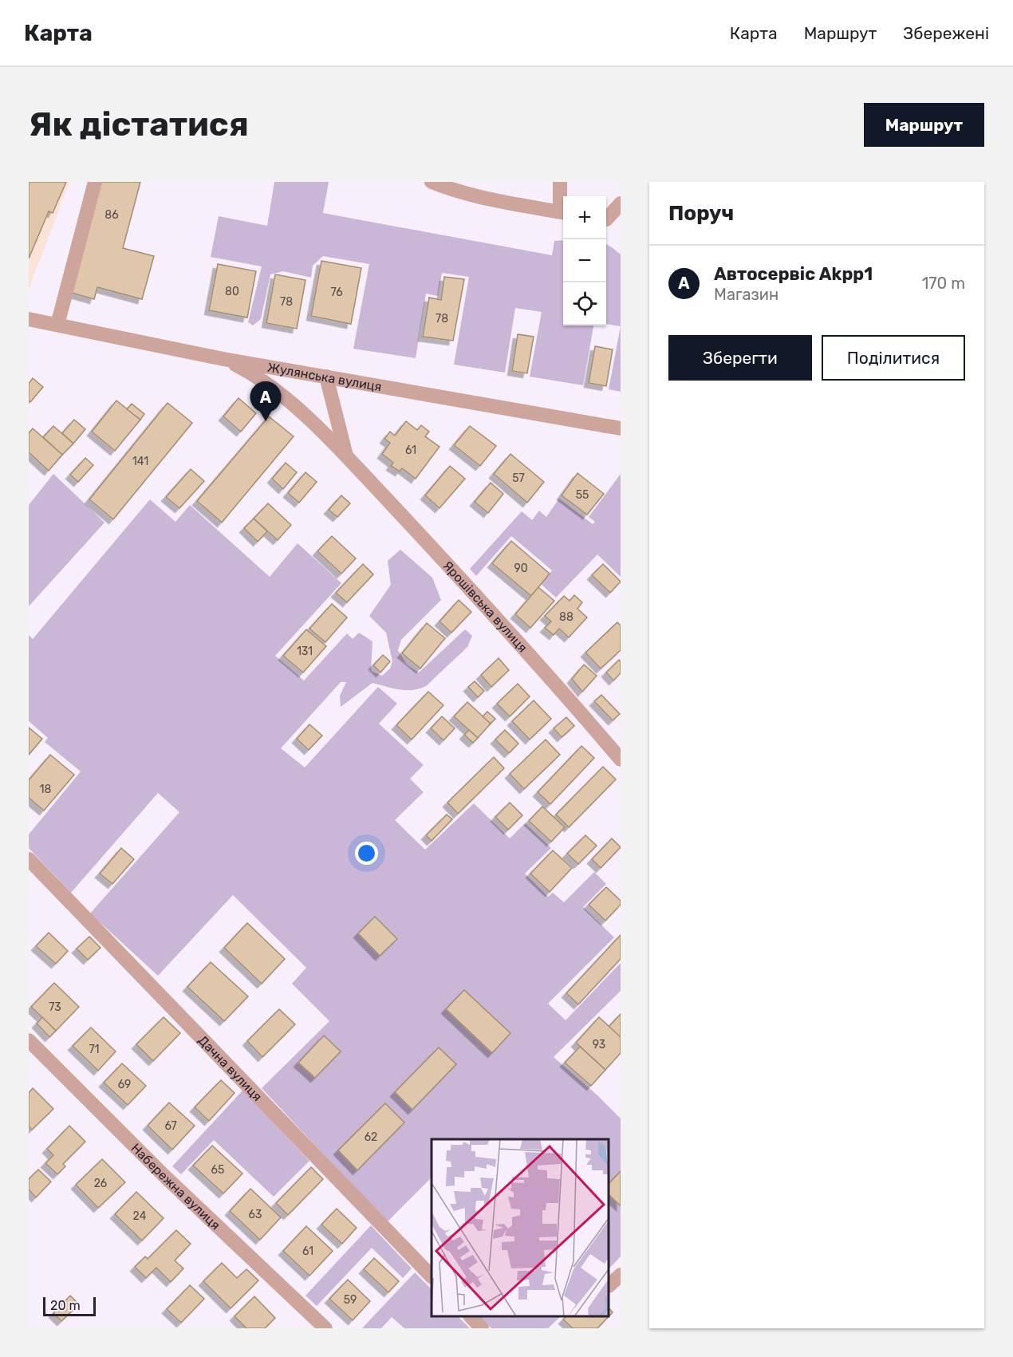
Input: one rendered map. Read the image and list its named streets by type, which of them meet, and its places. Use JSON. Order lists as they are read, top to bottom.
{
  "streets": {
    "street": [
      "Жулянська вулиця",
      "Ярошівська вулиця",
      "Дачна вулиця",
      "Набережна вулиця"
    ]
  },
  "crossings": [
    ["Жулянська вулиця", "Ярошівська вулиця"]
  ],
  "house_numbers": [
    "86",
    "80",
    "76",
    "78",
    "78",
    "61",
    "141",
    "57",
    "55",
    "90",
    "88",
    "131",
    "18",
    "73",
    "93",
    "71",
    "69",
    "67",
    "62",
    "65",
    "26",
    "63",
    "24",
    "61",
    "59"
  ],
  "scale_bar": "20 m",
  "page": {
    "header": "Карта",
    "nav": ["Карта", "Маршрут", "Збережені"],
    "buttons": [
      "Маршрут",
      ["Зберегти", "Поділитися"]
    ],
    "title": "Як дістатися",
    "heading": "Поруч",
    "map_buttons": ["+", "−"],
    "list": [
      {
        "mark": "A",
        "name": "Автосервіс Akpp1",
        "note": "Магазин",
        "value": "170 m"
      }
    ],
    "pins": "A",
    "scale": "20 m"
  }
}
